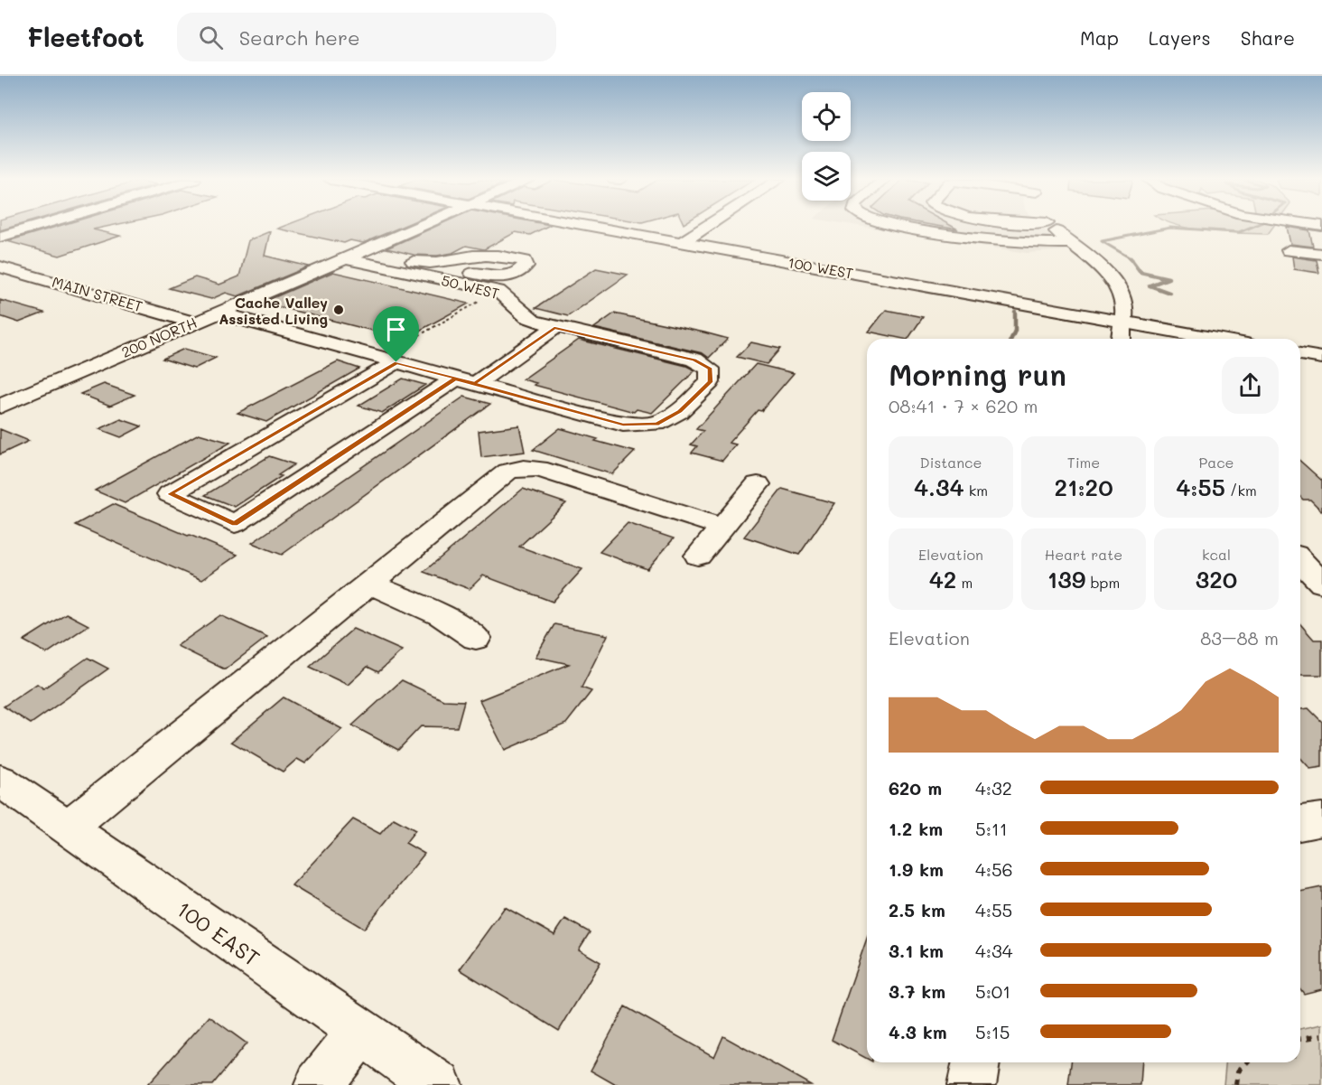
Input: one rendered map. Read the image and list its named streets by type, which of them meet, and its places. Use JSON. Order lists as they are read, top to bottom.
{
  "streets": {
    "street": [
      "100 WEST",
      "50 WEST",
      "MAIN STREET",
      "200 NORTH",
      "100 EAST"
    ]
  },
  "crossings": [
    ["50 WEST", "200 NORTH"],
    ["MAIN STREET", "200 NORTH"]
  ],
  "places": ["Cache Valley Assisted Living"],
  "page": {
    "header": "Fleetfoot",
    "search": "Search here",
    "nav": ["Map", "Layers", "Share"],
    "heading": ["Morning run", "08:41 · 7 × 620 m"],
    "stats": [
      ["Distance", "4.34 km"],
      ["Time", "21:20"],
      ["Pace", "4:55 /km"],
      ["Elevation", "42 m"],
      ["Heart rate", "139 bpm"],
      ["kcal", "320"]
    ],
    "chart": ["Elevation", "83–88 m"],
    "list": [
      {
        "name": "620 m",
        "note": "4:32"
      },
      {
        "name": "1.2 km",
        "note": "5:11"
      },
      {
        "name": "1.9 km",
        "note": "4:56"
      },
      {
        "name": "2.5 km",
        "note": "4:55"
      },
      {
        "name": "3.1 km",
        "note": "4:34"
      },
      {
        "name": "3.7 km",
        "note": "5:01"
      },
      {
        "name": "4.3 km",
        "note": "5:15"
      }
    ]
  }
}
